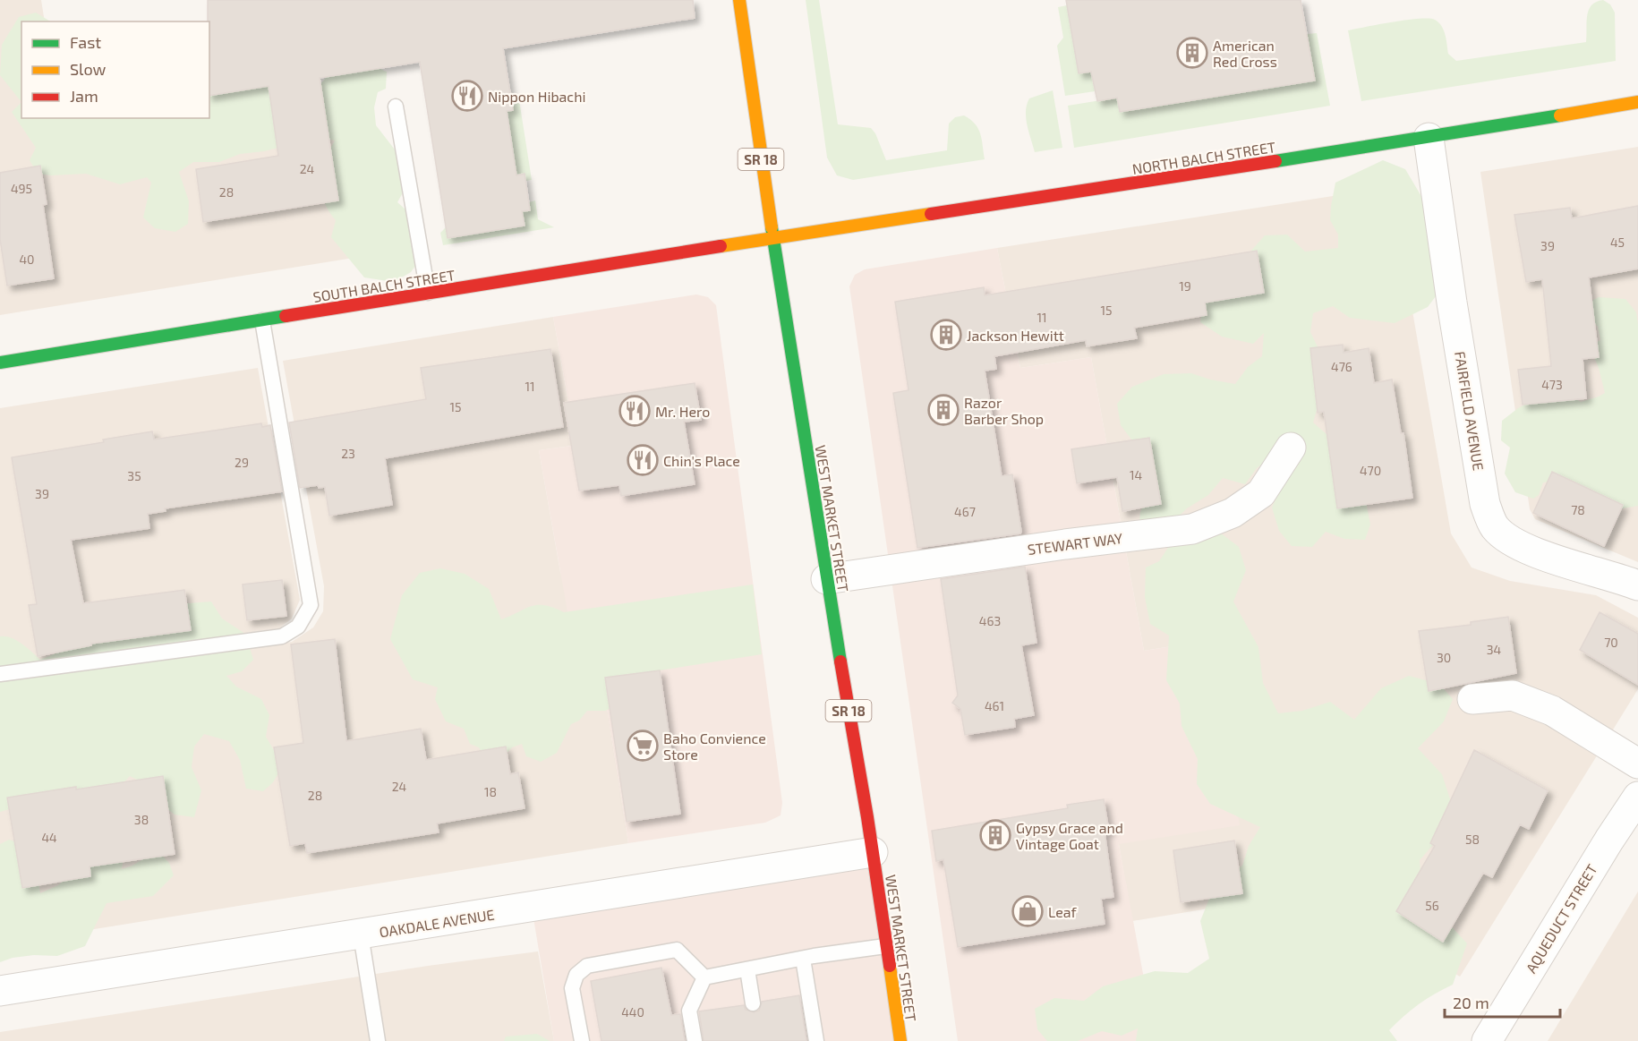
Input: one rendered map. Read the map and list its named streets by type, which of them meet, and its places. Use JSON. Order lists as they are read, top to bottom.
{
  "streets": {
    "street": [
      "NORTH BALCH STREET",
      "SR 18",
      "SOUTH BALCH STREET",
      "FAIRFIELD AVENUE",
      "WEST MARKET STREET",
      "STEWART WAY",
      "AQUEDUCT STREET",
      "OAKDALE AVENUE"
    ]
  },
  "crossings": [
    ["NORTH BALCH STREET", "SOUTH BALCH STREET"],
    ["NORTH BALCH STREET", "FAIRFIELD AVENUE"],
    ["NORTH BALCH STREET", "WEST MARKET STREET"],
    ["SOUTH BALCH STREET", "WEST MARKET STREET"],
    ["WEST MARKET STREET", "STEWART WAY"],
    ["WEST MARKET STREET", "OAKDALE AVENUE"]
  ],
  "places": {
    "building": [
      "American Red Cross",
      "Jackson Hewitt",
      "Razor Barber Shop",
      "Gypsy Grace and Vintage Goat"
    ],
    "restaurant": ["Nippon Hibachi", "Mr. Hero", "Chin's Place"],
    "supermarket": ["Baho Convience Store"],
    "shop": ["Leaf"]
  },
  "house_numbers": [
    "24",
    "495",
    "28",
    "45",
    "39",
    "40",
    "19",
    "15",
    "11",
    "476",
    "473",
    "11",
    "15",
    "23",
    "29",
    "470",
    "14",
    "35",
    "39",
    "78",
    "467",
    "463",
    "70",
    "34",
    "30",
    "461",
    "24",
    "18",
    "28",
    "38",
    "44",
    "58",
    "56",
    "440"
  ],
  "legend": ["Fast", "Slow", "Jam"],
  "scale_bar": "20 m"
}
